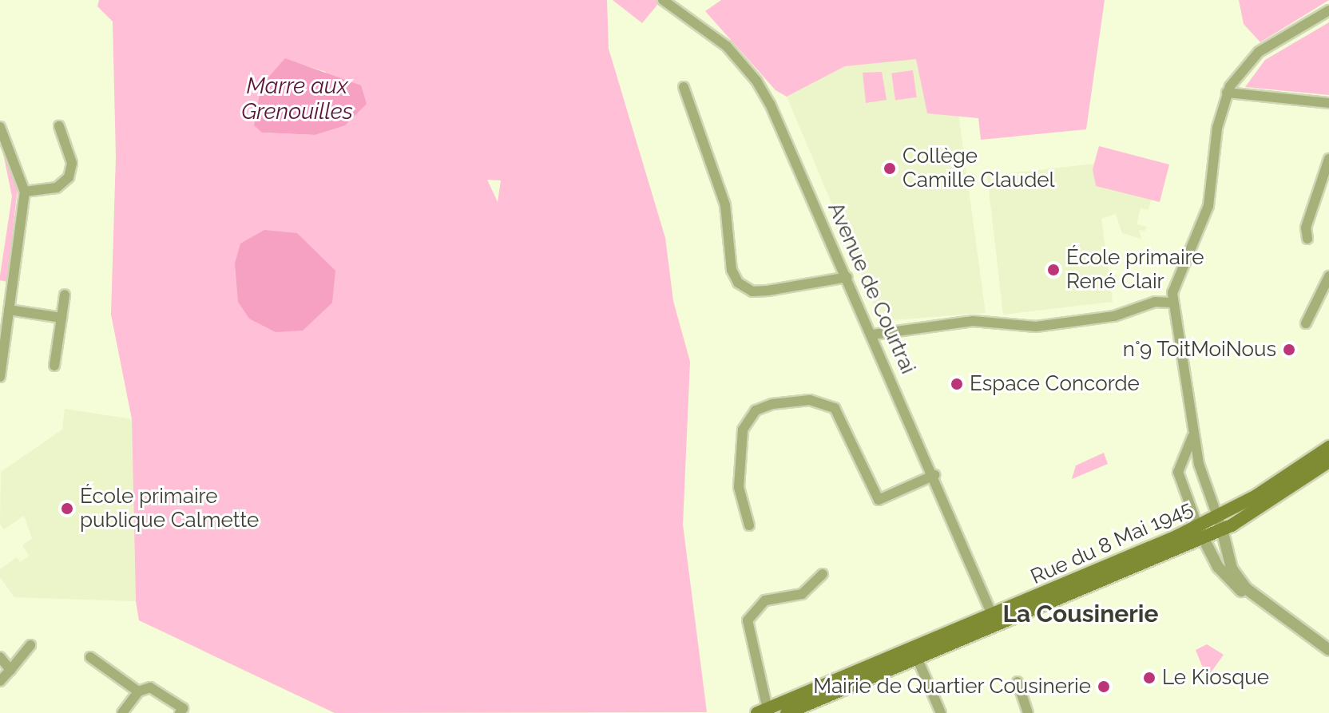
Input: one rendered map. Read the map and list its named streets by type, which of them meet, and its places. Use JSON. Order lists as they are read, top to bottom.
{
  "streets": {
    "main road": ["Rue du 8 Mai 1945"],
    "street": ["Avenue de Courtrai"]
  },
  "crossings": [
    ["Avenue de Courtrai", "Rue du 8 Mai 1945"]
  ],
  "districts": ["La Cousinerie"],
  "water": ["Marre aux Grenouilles"],
  "places": [
    "Collège Camille Claudel",
    "École primaire René Clair",
    "n°9 ToitMoiNous",
    "Espace Concorde",
    "École primaire publique Calmette",
    "Le Kiosque",
    "Mairie de Quartier Cousinerie"
  ]
}
